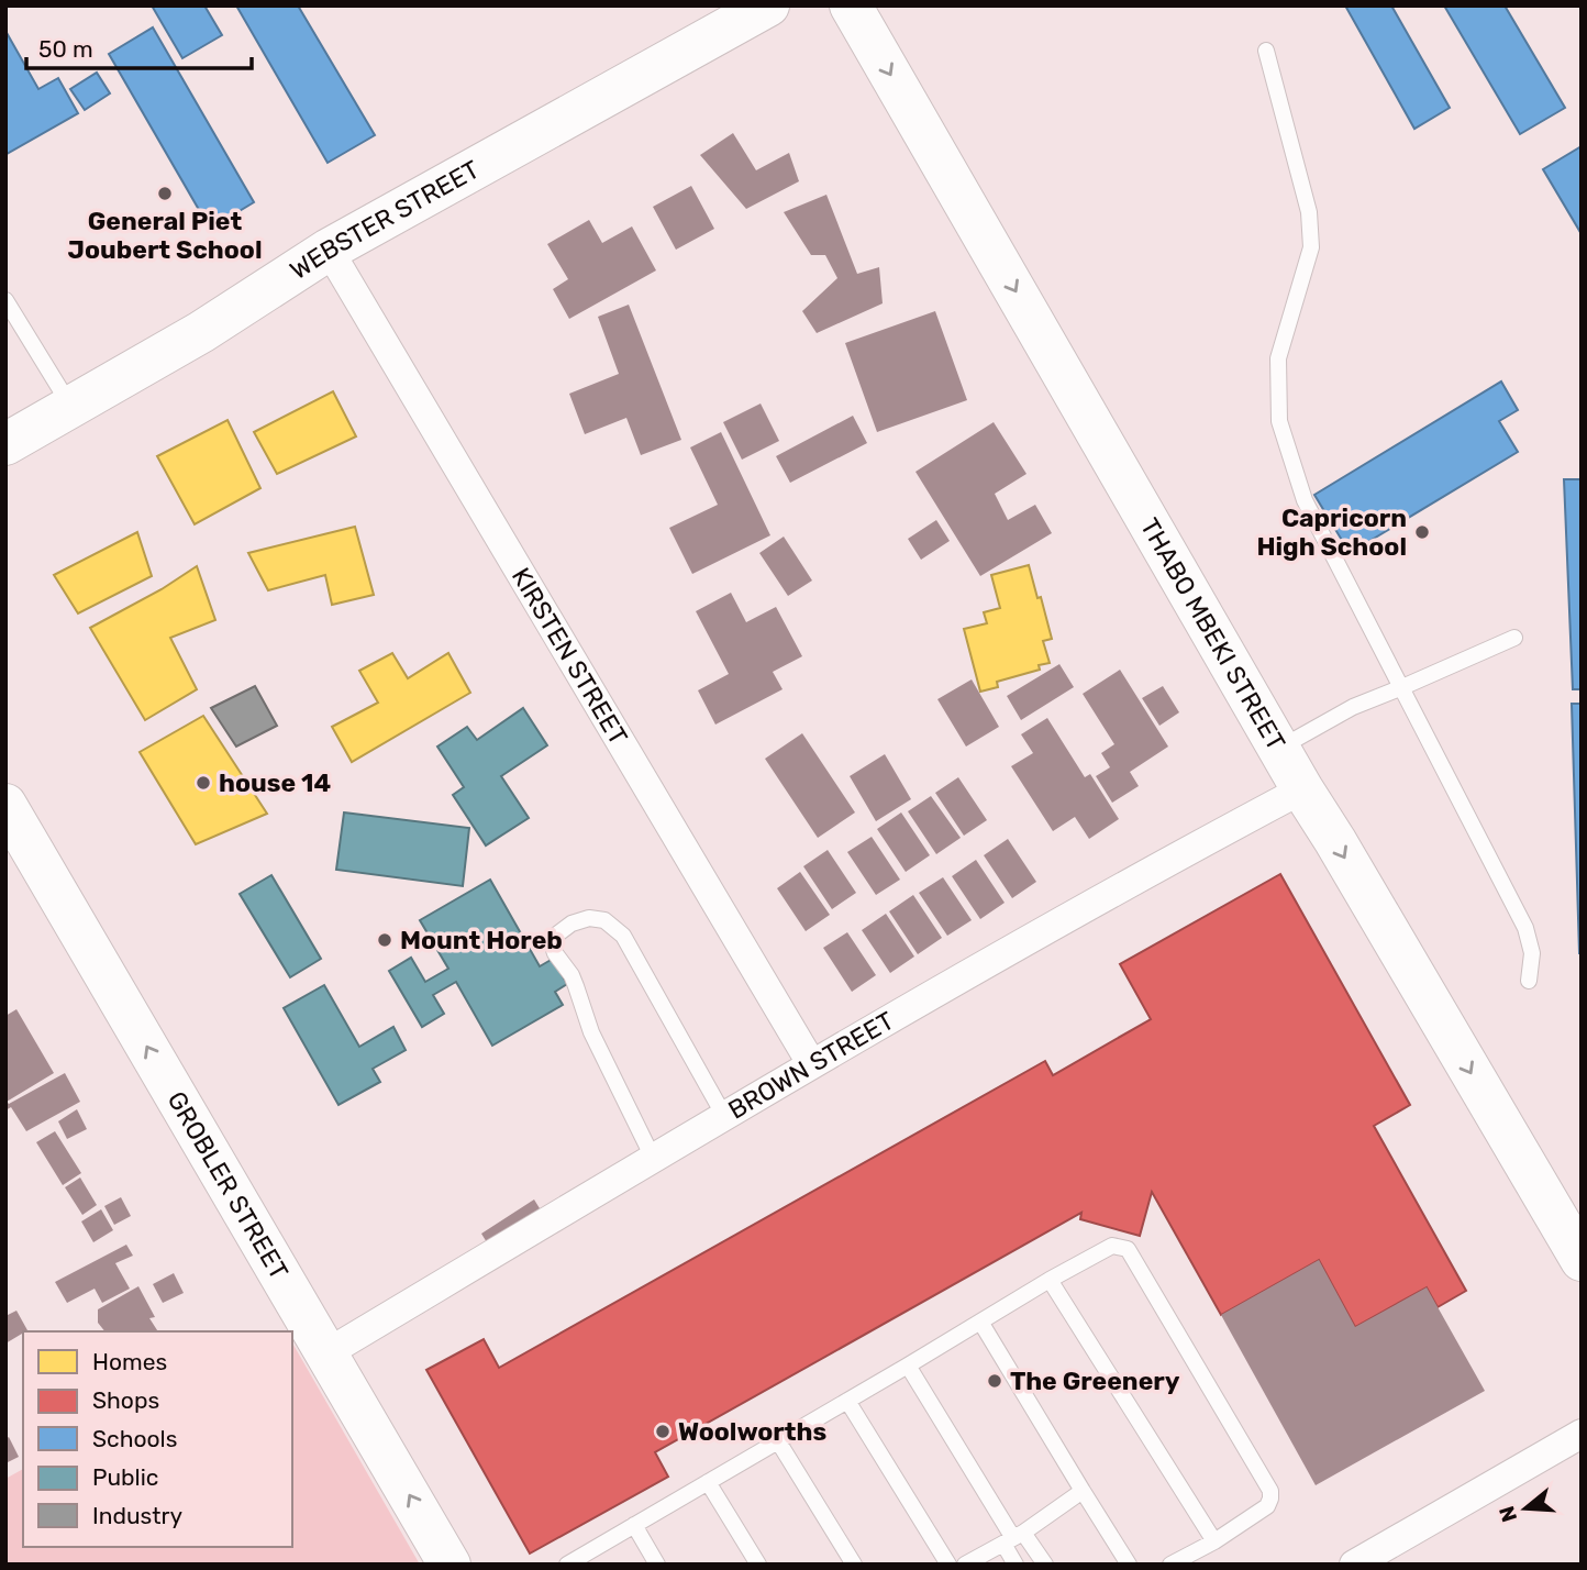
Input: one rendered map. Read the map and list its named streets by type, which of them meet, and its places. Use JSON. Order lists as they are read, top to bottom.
{
  "streets": {
    "main road": ["WEBSTER STREET", "THABO MBEKI STREET", "GROBLER STREET"],
    "street": ["KIRSTEN STREET", "BROWN STREET"]
  },
  "crossings": [
    ["WEBSTER STREET", "KIRSTEN STREET"],
    ["THABO MBEKI STREET", "BROWN STREET"],
    ["KIRSTEN STREET", "BROWN STREET"],
    ["BROWN STREET", "GROBLER STREET"]
  ],
  "one_way": ["THABO MBEKI STREET", "GROBLER STREET"],
  "places": [
    "General Piet Joubert School",
    "Capricorn High School",
    "house 14",
    "Mount Horeb",
    "The Greenery",
    "Woolworths"
  ],
  "legend": [
    "Homes",
    "Shops",
    "Schools",
    "Public",
    "Industry"
  ],
  "scale_bar": "50 m",
  "north": "left"
}
